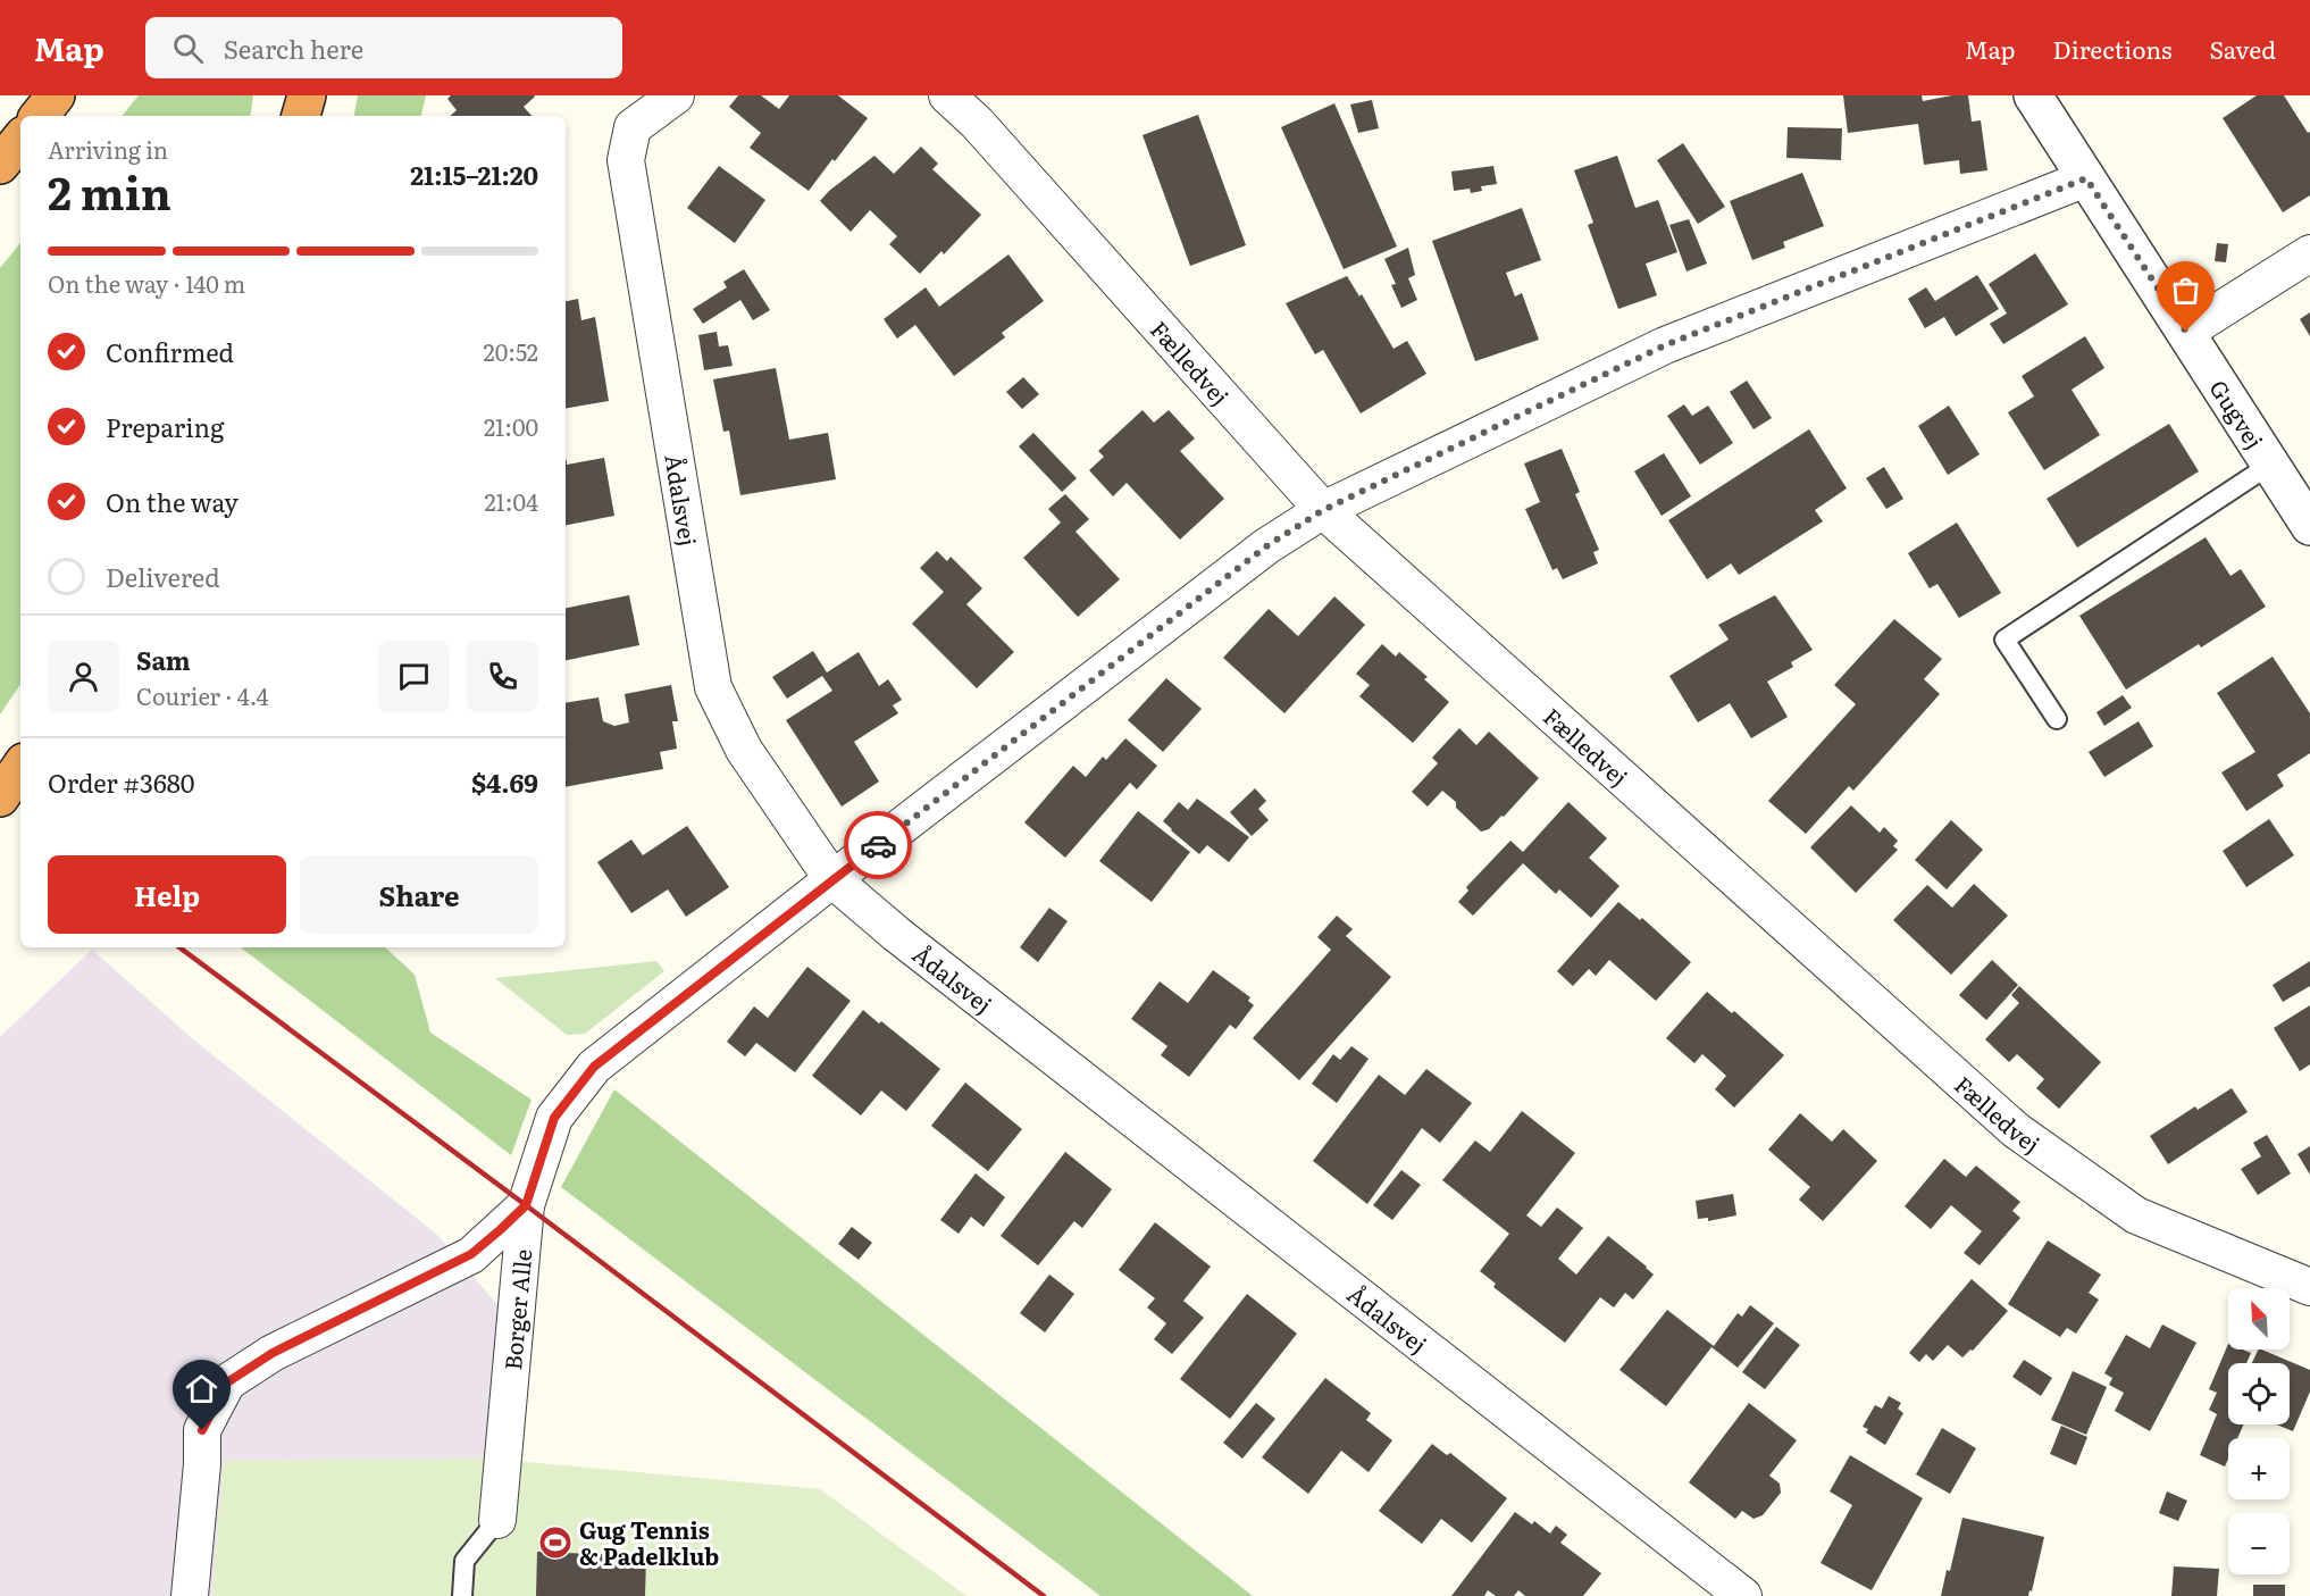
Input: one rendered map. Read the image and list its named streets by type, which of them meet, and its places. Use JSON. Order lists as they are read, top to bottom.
{
  "streets": {
    "street": [
      "Fælledvej",
      "Gugvej",
      "Ådalsvej",
      "Borger Alle"
    ]
  },
  "crossings": [
    ["Fælledvej", "Borger Alle"],
    ["Gugvej", "Borger Alle"],
    ["Ådalsvej", "Borger Alle"]
  ],
  "places": {
    "sports": ["Gug Tennis & Padelklub"]
  },
  "north": "top left",
  "page": {
    "header": "Map",
    "search": "Search here",
    "nav": ["Map", "Directions", "Saved"],
    "heading": ["2 min", "Arriving in", "21:15–21:20"],
    "panel": [
      "Sam",
      "Courier · 4.4",
      "Order #3680",
      "$4.69"
    ],
    "bar": "On the way · 140 m",
    "list": [
      ["Confirmed", "20:52"],
      ["Preparing", "21:00"],
      ["On the way", "21:04"],
      "Delivered"
    ],
    "buttons": ["Help", "Share"],
    "map_buttons": ["+", "−"]
  }
}
